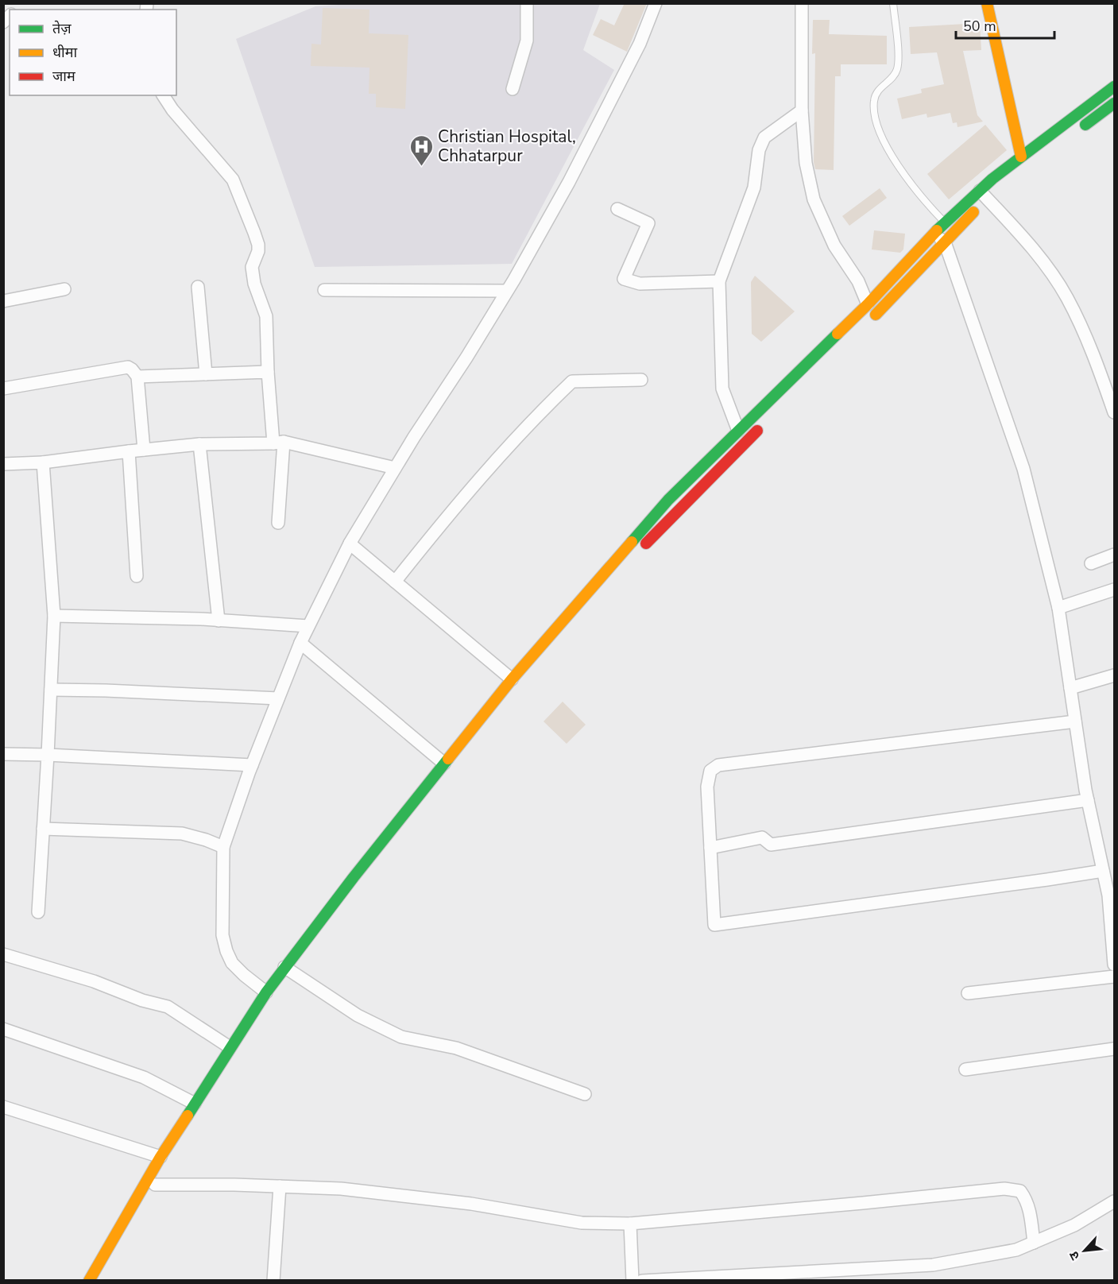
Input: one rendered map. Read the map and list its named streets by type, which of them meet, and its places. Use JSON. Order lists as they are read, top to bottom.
{
  "places": {
    "hospital": ["Christian Hospital, Chhatarpur"]
  },
  "legend": ["तेज़", "धीमा", "जाम"],
  "scale_bar": "50 m",
  "north": "bottom left"
}
